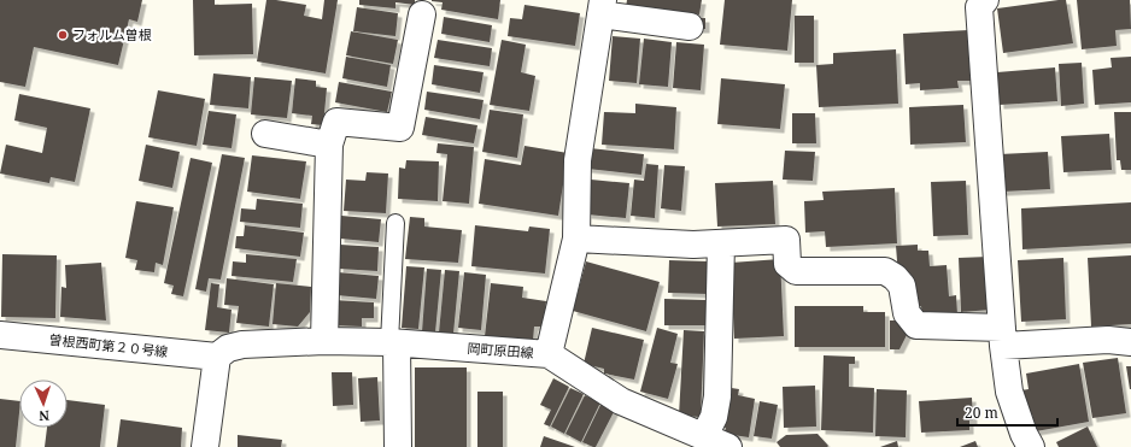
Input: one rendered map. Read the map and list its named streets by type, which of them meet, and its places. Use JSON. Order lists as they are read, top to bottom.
{
  "streets": {
    "street": ["曽根西町第２０号線", "岡町原田線"]
  },
  "crossings": [
    ["曽根西町第２０号線", "岡町原田線"]
  ],
  "places": ["フォルム曽根"],
  "scale_bar": "20 m",
  "north": "bottom"
}
